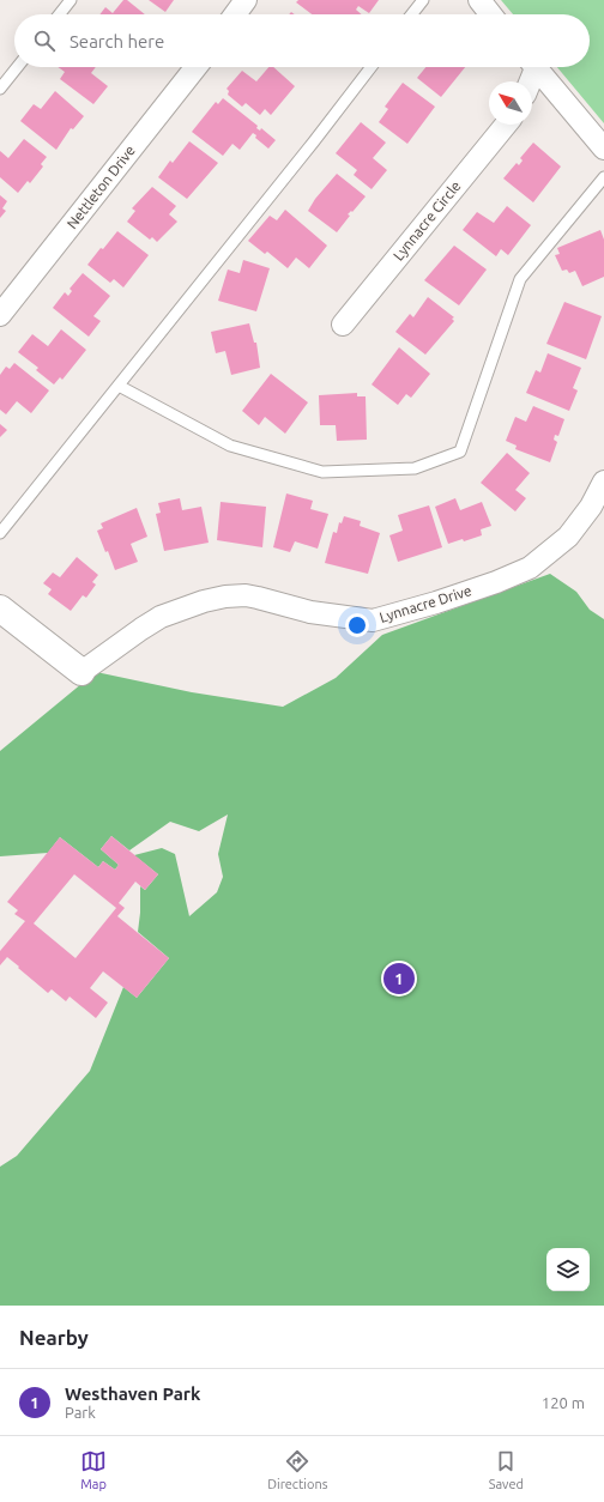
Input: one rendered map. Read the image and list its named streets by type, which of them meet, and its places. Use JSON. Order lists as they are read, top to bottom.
{
  "streets": {
    "street": ["Nettleton Drive", "Lynnacre Circle", "Lynnacre Drive"]
  },
  "north": "top left",
  "page": {
    "search": "Search here",
    "pins": "1",
    "heading": "Nearby",
    "list": [
      {
        "mark": "1",
        "name": "Westhaven Park",
        "note": "Park",
        "value": "120 m"
      }
    ],
    "nav": ["Map", "Directions", "Saved"]
  }
}
